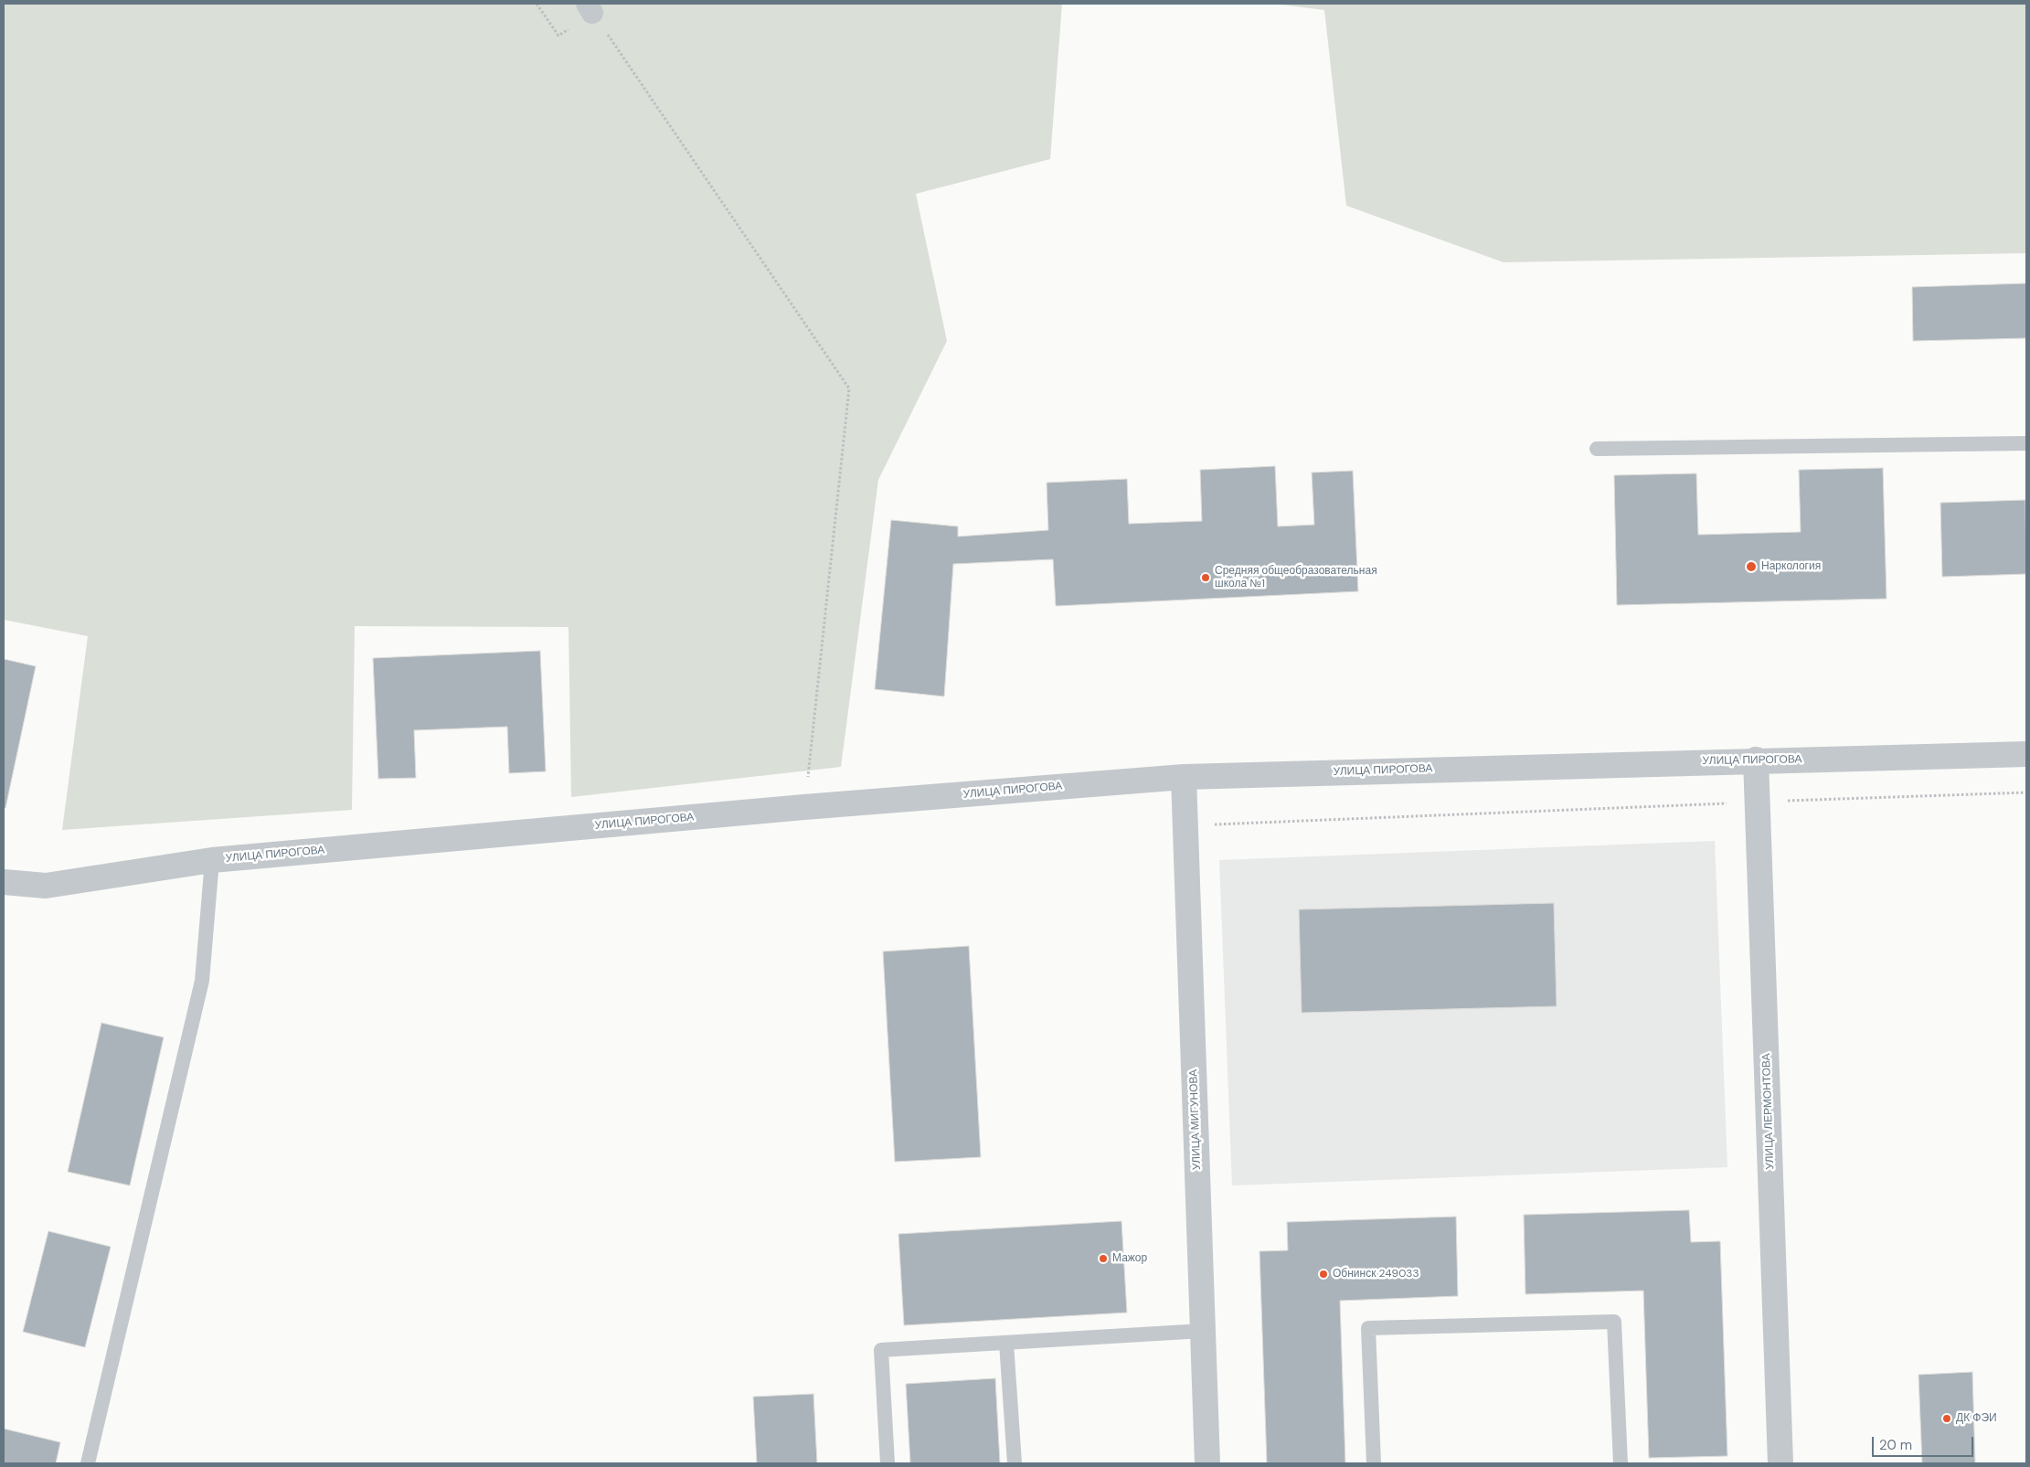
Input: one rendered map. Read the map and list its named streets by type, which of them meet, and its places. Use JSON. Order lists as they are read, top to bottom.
{
  "streets": {
    "street": ["УЛИЦА ПИРОГОВА", "УЛИЦА ЛЕРМОНТОВА", "УЛИЦА МИГУНОВА"]
  },
  "crossings": [
    ["УЛИЦА ПИРОГОВА", "УЛИЦА ЛЕРМОНТОВА"],
    ["УЛИЦА ПИРОГОВА", "УЛИЦА МИГУНОВА"]
  ],
  "places": [
    "Наркология",
    "Средняя общеобразовательная школа №1",
    "Мажор",
    "Обнинск 249033",
    "ДК ФЭИ"
  ],
  "scale_bar": "20 m"
}
